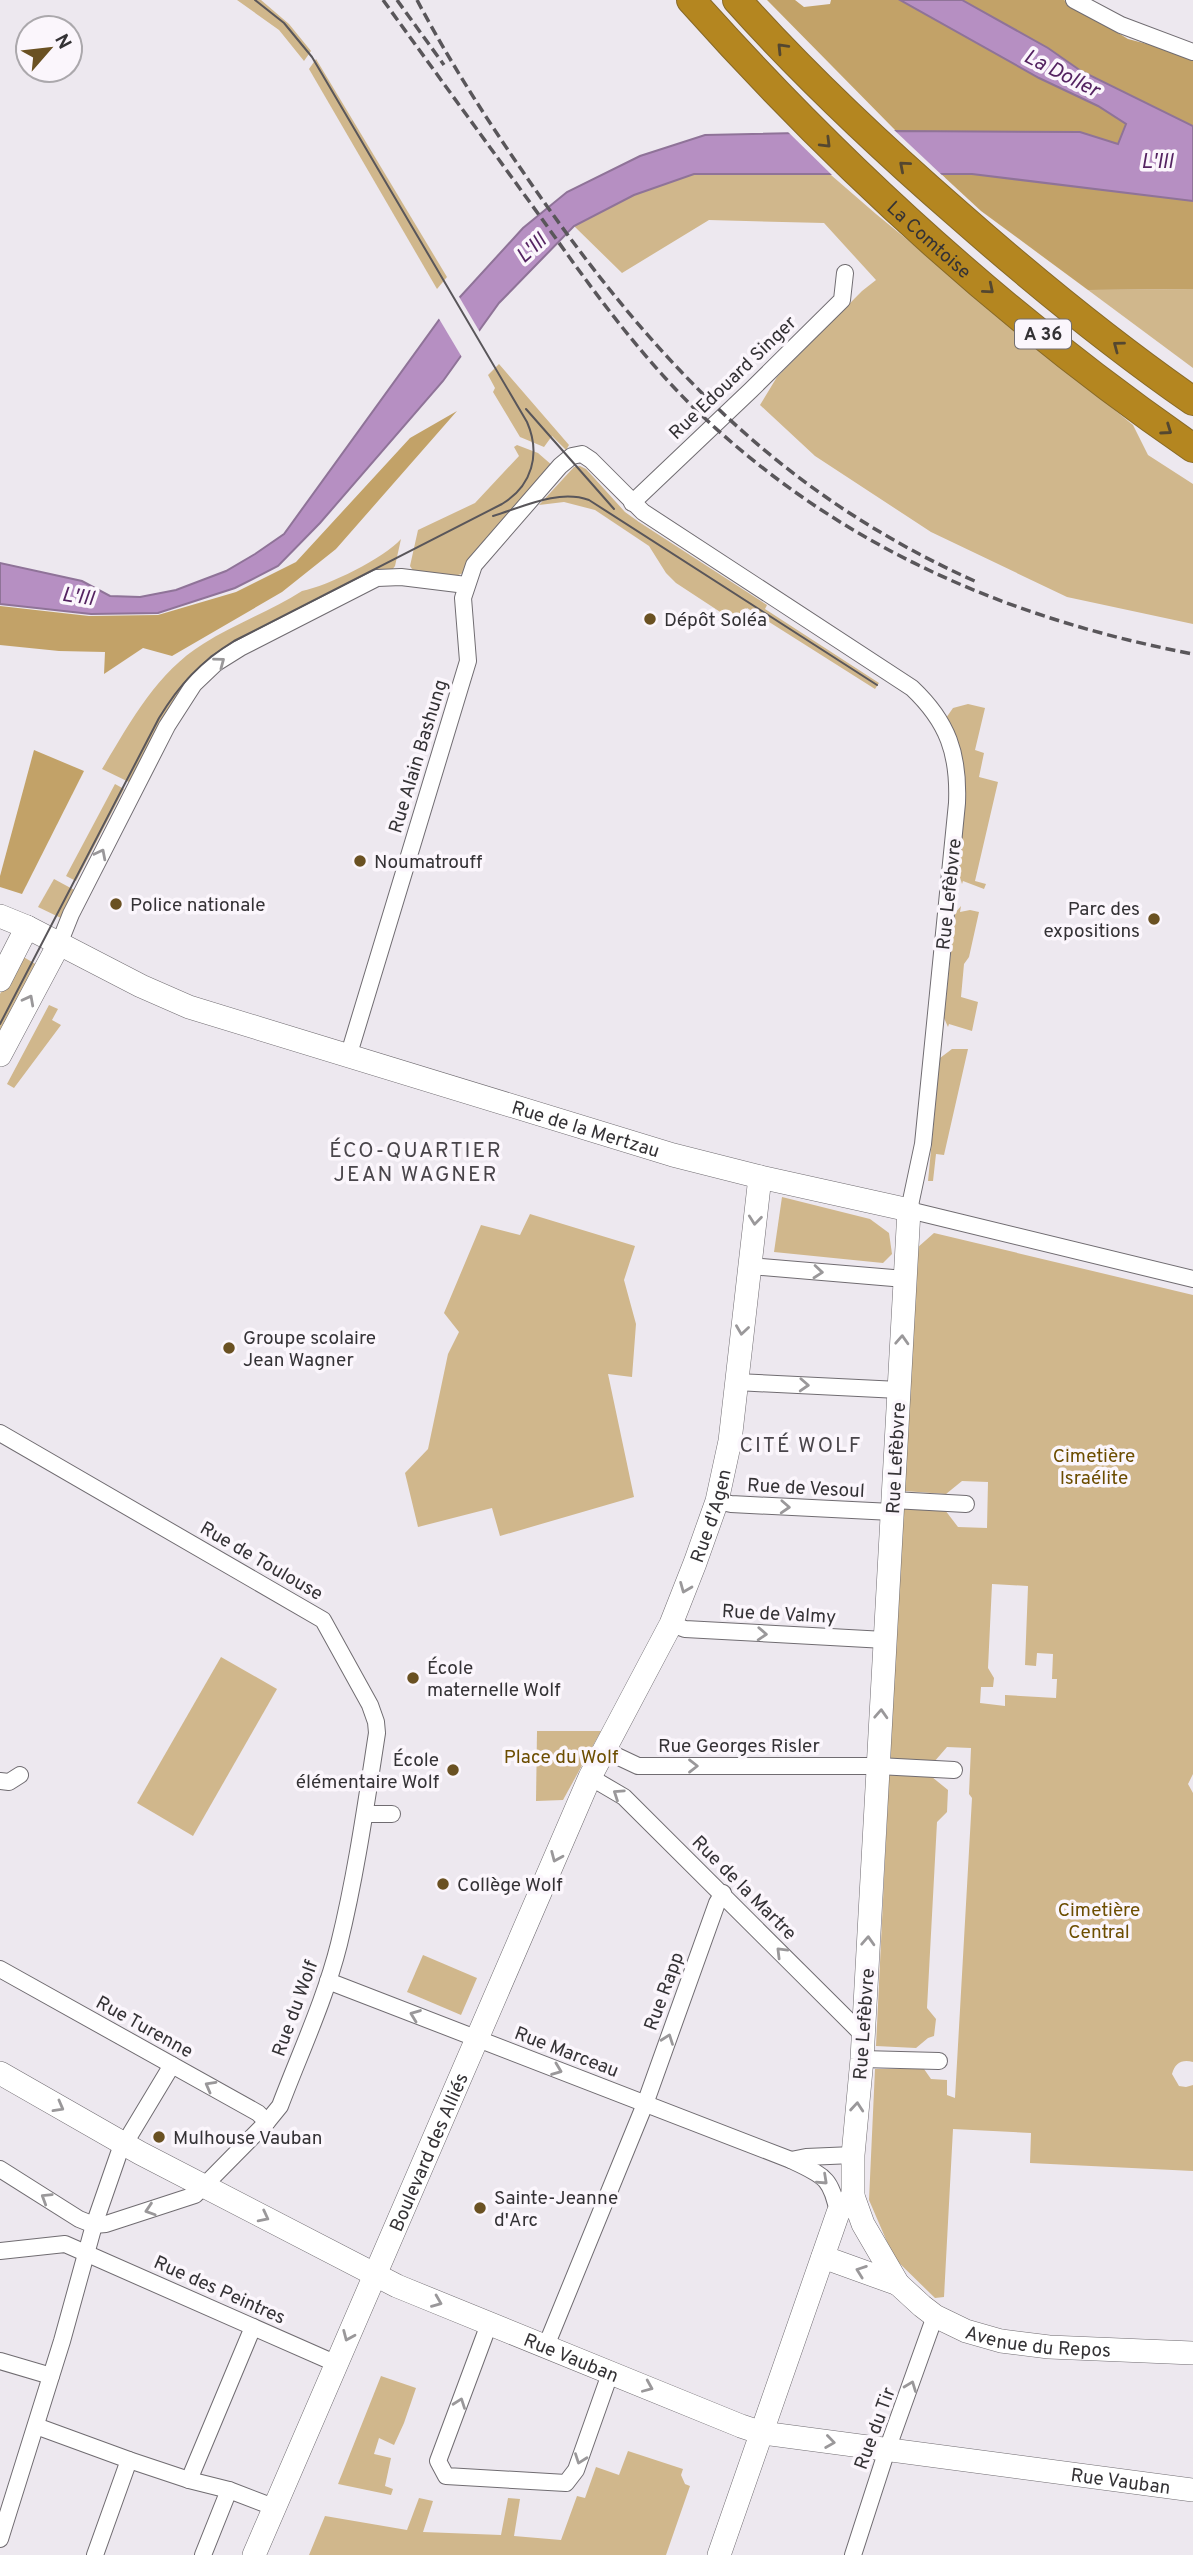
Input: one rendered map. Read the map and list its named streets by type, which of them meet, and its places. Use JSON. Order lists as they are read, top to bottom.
{
  "streets": {
    "highway": ["La Comtoise", "A 36"],
    "main road": [
      "Rue Lefèbvre",
      "Rue de la Mertzau",
      "Rue d'Agen",
      "Boulevard des Alliés",
      "Avenue du Repos",
      "Rue Vauban"
    ],
    "street": [
      "Rue Edouard Singer",
      "Rue Alain Bashung",
      "Rue de Vesoul",
      "Rue de Toulouse",
      "Rue de Valmy",
      "Rue Georges Risler",
      "Rue de la Martre",
      "Rue Rapp",
      "Rue du Wolf",
      "Rue Turenne",
      "Rue Marceau",
      "Rue des Peintres",
      "Rue du Tir"
    ]
  },
  "crossings": [
    ["Rue Edouard Singer", "Rue Lefèbvre"],
    ["Rue Alain Bashung", "Rue Lefèbvre"],
    ["Rue Alain Bashung", "Rue de la Mertzau"],
    ["Rue Lefèbvre", "Rue de la Mertzau"],
    ["Rue Lefèbvre", "Rue de Vesoul"],
    ["Rue Lefèbvre", "Rue de Valmy"],
    ["Rue Lefèbvre", "Rue Georges Risler"],
    ["Rue Lefèbvre", "Rue de la Martre"],
    ["Rue Lefèbvre", "Rue Marceau"],
    ["Rue Lefèbvre", "Avenue du Repos"],
    ["Rue Lefèbvre", "Rue Vauban"],
    ["Rue de la Mertzau", "Rue d'Agen"],
    ["Rue de Vesoul", "Rue d'Agen"],
    ["Rue d'Agen", "Rue de Valmy"],
    ["Rue d'Agen", "Rue Georges Risler"],
    ["Rue d'Agen", "Boulevard des Alliés"],
    ["Rue de Toulouse", "Rue du Wolf"],
    ["Rue Georges Risler", "Boulevard des Alliés"],
    ["Rue de la Martre", "Rue Rapp"],
    ["Rue de la Martre", "Boulevard des Alliés"],
    ["Rue Rapp", "Rue Marceau"],
    ["Rue Rapp", "Rue Vauban"],
    ["Rue du Wolf", "Rue Turenne"],
    ["Rue du Wolf", "Rue Marceau"],
    ["Rue du Wolf", "Rue Vauban"],
    ["Rue Marceau", "Boulevard des Alliés"],
    ["Rue Marceau", "Avenue du Repos"],
    ["Boulevard des Alliés", "Rue des Peintres"],
    ["Boulevard des Alliés", "Rue Vauban"],
    ["Avenue du Repos", "Rue du Tir"],
    ["Rue Vauban", "Rue du Tir"]
  ],
  "one_way": [
    "Rue d'Agen",
    "Rue de Valmy",
    "Rue Georges Risler",
    "Rue de la Martre",
    "Rue Rapp",
    "Rue Turenne",
    "Boulevard des Alliés",
    "Rue Vauban",
    "Rue du Tir"
  ],
  "districts": ["ÉCO-QUARTIER JEAN WAGNER", "CITÉ WOLF"],
  "water": ["La Doller", "L'Ill"],
  "parks": ["Cimetière Israélite", "Place du Wolf", "Cimetière Central"],
  "places": [
    "Dépôt Soléa",
    "Noumatrouff",
    "Police nationale",
    "Parc des expositions",
    "Groupe scolaire Jean Wagner",
    "École maternelle Wolf",
    "École élémentaire Wolf",
    "Collège Wolf",
    "Mulhouse Vauban",
    "Sainte-Jeanne d'Arc"
  ],
  "north": "top right"
}
